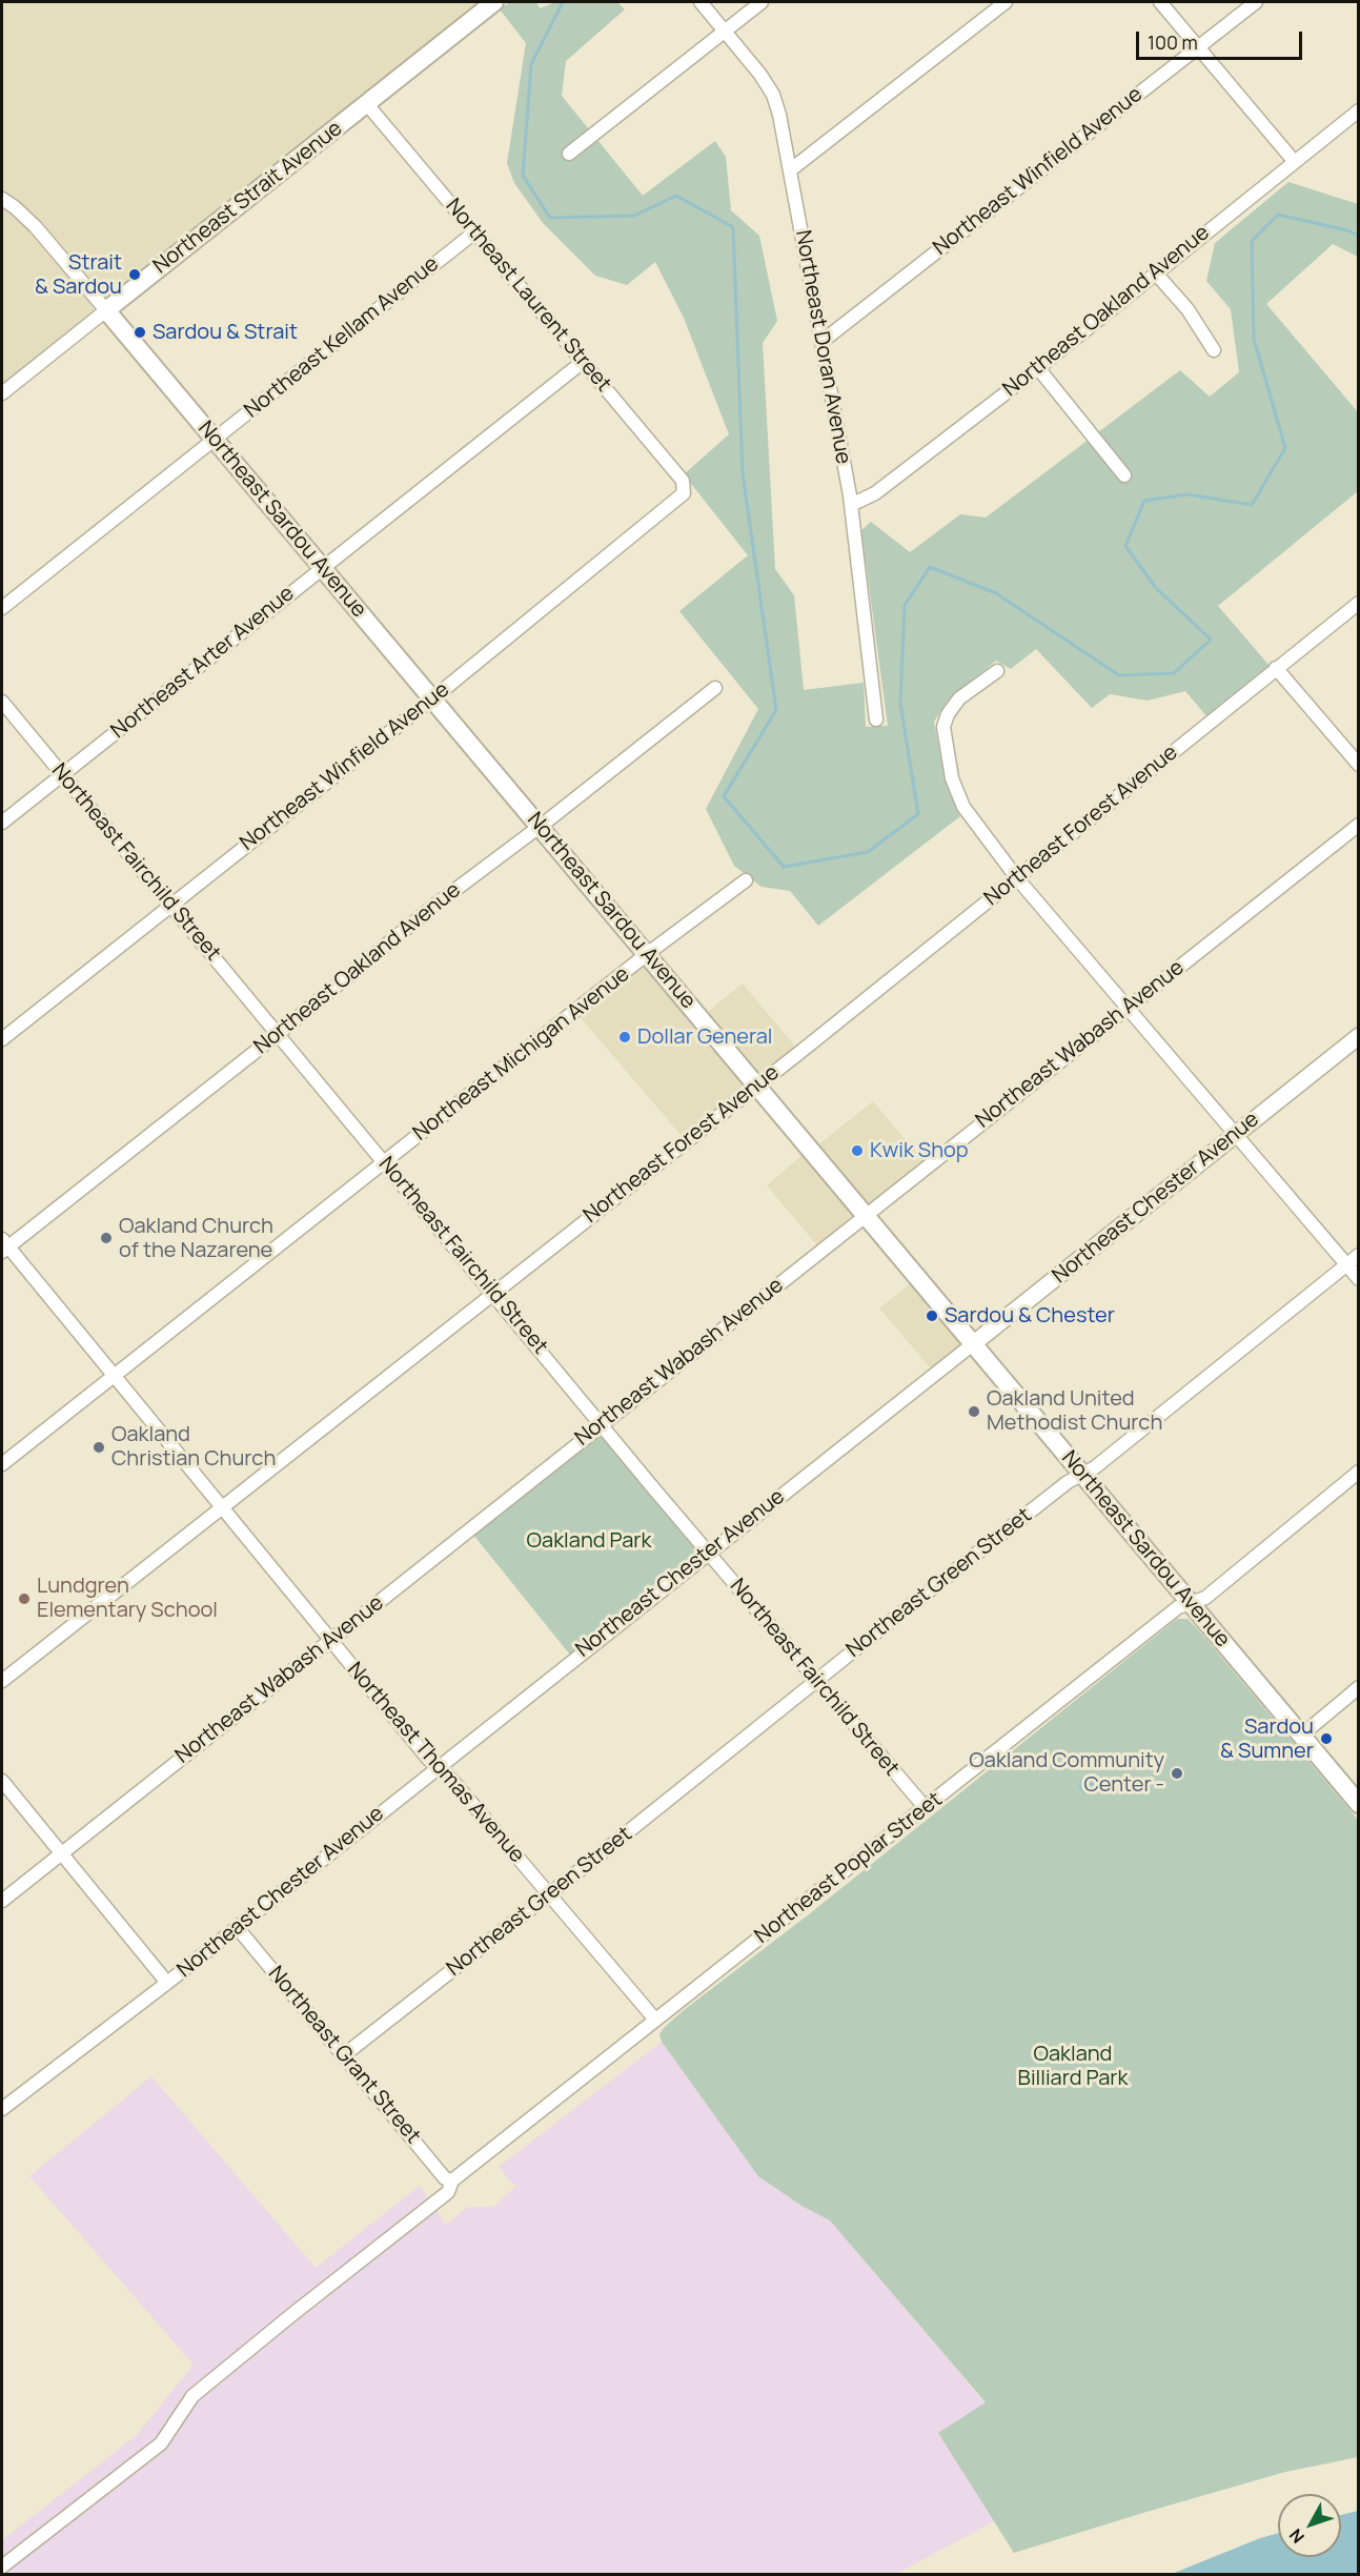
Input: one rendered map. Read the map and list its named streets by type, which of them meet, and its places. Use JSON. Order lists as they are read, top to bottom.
{
  "streets": {
    "main road": ["Northeast Strait Avenue", "Northeast Sardou Avenue"],
    "street": [
      "Northeast Winfield Avenue",
      "Northeast Laurent Street",
      "Northeast Oakland Avenue",
      "Northeast Kellam Avenue",
      "Northeast Doran Avenue",
      "Northeast Arter Avenue",
      "Northeast Forest Avenue",
      "Northeast Fairchild Street",
      "Northeast Wabash Avenue",
      "Northeast Michigan Avenue",
      "Northeast Chester Avenue",
      "Northeast Green Street",
      "Northeast Thomas Avenue",
      "Northeast Poplar Street",
      "Northeast Grant Street"
    ]
  },
  "crossings": [
    ["Northeast Winfield Avenue", "Northeast Laurent Street"],
    ["Northeast Winfield Avenue", "Northeast Doran Avenue"],
    ["Northeast Winfield Avenue", "Northeast Sardou Avenue"],
    ["Northeast Winfield Avenue", "Northeast Fairchild Street"],
    ["Northeast Strait Avenue", "Northeast Laurent Street"],
    ["Northeast Strait Avenue", "Northeast Sardou Avenue"],
    ["Northeast Laurent Street", "Northeast Kellam Avenue"],
    ["Northeast Laurent Street", "Northeast Arter Avenue"],
    ["Northeast Oakland Avenue", "Northeast Doran Avenue"],
    ["Northeast Oakland Avenue", "Northeast Sardou Avenue"],
    ["Northeast Oakland Avenue", "Northeast Fairchild Street"],
    ["Northeast Oakland Avenue", "Northeast Thomas Avenue"],
    ["Northeast Kellam Avenue", "Northeast Sardou Avenue"],
    ["Northeast Sardou Avenue", "Northeast Arter Avenue"],
    ["Northeast Sardou Avenue", "Northeast Forest Avenue"],
    ["Northeast Sardou Avenue", "Northeast Wabash Avenue"],
    ["Northeast Sardou Avenue", "Northeast Michigan Avenue"],
    ["Northeast Sardou Avenue", "Northeast Chester Avenue"],
    ["Northeast Sardou Avenue", "Northeast Green Street"],
    ["Northeast Sardou Avenue", "Northeast Poplar Street"],
    ["Northeast Arter Avenue", "Northeast Fairchild Street"],
    ["Northeast Forest Avenue", "Northeast Fairchild Street"],
    ["Northeast Forest Avenue", "Northeast Thomas Avenue"],
    ["Northeast Fairchild Street", "Northeast Wabash Avenue"],
    ["Northeast Fairchild Street", "Northeast Michigan Avenue"],
    ["Northeast Fairchild Street", "Northeast Chester Avenue"],
    ["Northeast Fairchild Street", "Northeast Green Street"],
    ["Northeast Fairchild Street", "Northeast Poplar Street"],
    ["Northeast Wabash Avenue", "Northeast Thomas Avenue"],
    ["Northeast Michigan Avenue", "Northeast Thomas Avenue"],
    ["Northeast Chester Avenue", "Northeast Thomas Avenue"],
    ["Northeast Chester Avenue", "Northeast Grant Street"],
    ["Northeast Green Street", "Northeast Thomas Avenue"],
    ["Northeast Green Street", "Northeast Grant Street"],
    ["Northeast Thomas Avenue", "Northeast Poplar Street"],
    ["Northeast Poplar Street", "Northeast Grant Street"]
  ],
  "parks": ["Oakland Park", "Oakland Billiard Park"],
  "places": [
    "Strait & Sardou",
    "Sardou & Strait",
    "Dollar General",
    "Kwik Shop",
    "Oakland Church of the Nazarene",
    "Sardou & Chester",
    "Oakland United Methodist Church",
    "Oakland Christian Church",
    "Lundgren Elementary School",
    "Sardou & Sumner",
    "Oakland Community Center -"
  ],
  "scale_bar": "100 m",
  "north": "bottom left"
}
